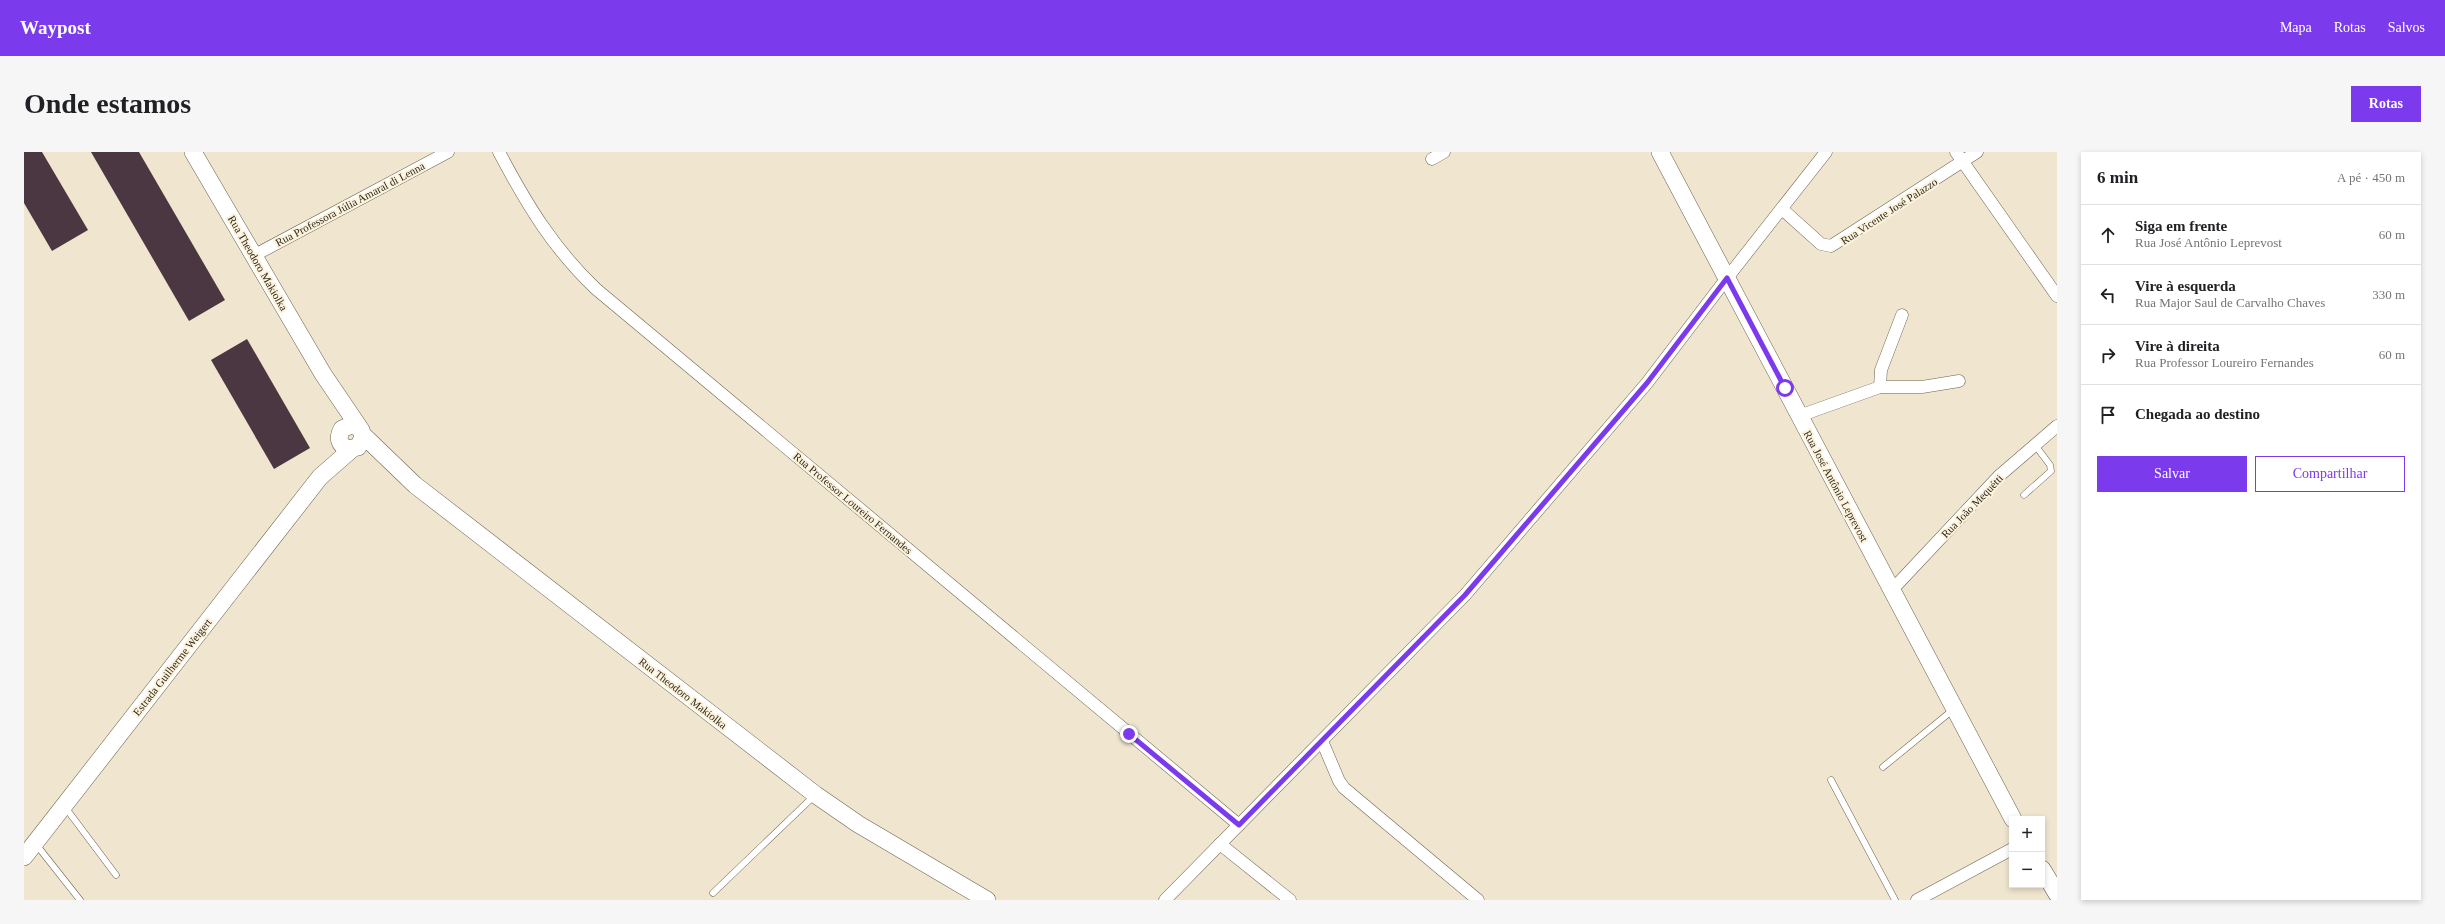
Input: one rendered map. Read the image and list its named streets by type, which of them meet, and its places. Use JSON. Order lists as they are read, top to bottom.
{
  "streets": {
    "street": [
      "Rua Professora Júlia Amaral di Lenna",
      "Rua Vicente José Palazzo",
      "Rua Theodoro Makiolka",
      "Rua José Antônio Leprevost",
      "Rua Professor Loureiro Fernandes",
      "Rua João Mequétti",
      "Estrada Guilherme Weigert"
    ]
  },
  "crossings": [
    ["Rua Professora Júlia Amaral di Lenna", "Rua Theodoro Makiolka"],
    ["Rua Theodoro Makiolka", "Estrada Guilherme Weigert"],
    ["Rua José Antônio Leprevost", "Rua João Mequétti"]
  ],
  "page": {
    "header": "Waypost",
    "nav": ["Mapa", "Rotas", "Salvos"],
    "buttons": [
      "Rotas",
      ["Salvar", "Compartilhar"]
    ],
    "title": "Onde estamos",
    "heading": ["6 min", "A pé · 450 m"],
    "list": [
      ["Siga em frente", "Rua José Antônio Leprevost", "60 m"],
      ["Vire à esquerda", "Rua Major Saul de Carvalho Chaves", "330 m"],
      ["Vire à direita", "Rua Professor Loureiro Fernandes", "60 m"],
      "Chegada ao destino"
    ],
    "map_buttons": ["+", "−"]
  }
}
